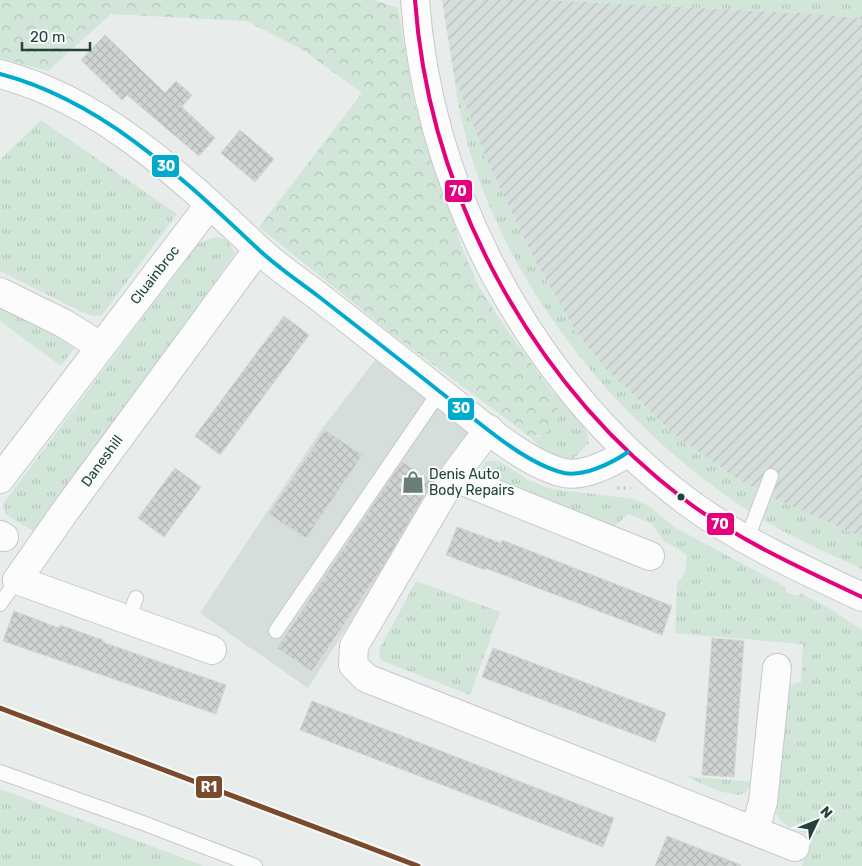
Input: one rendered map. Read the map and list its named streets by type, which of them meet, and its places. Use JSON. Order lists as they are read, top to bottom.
{
  "streets": {
    "street": ["Cluainbroc", "Daneshill"]
  },
  "places": {
    "shop": ["Denis Auto Body Repairs"]
  },
  "lines": ["transit line 70", "transit line 30", "transit line R1"],
  "scale_bar": "20 m",
  "north": "top right"
}
